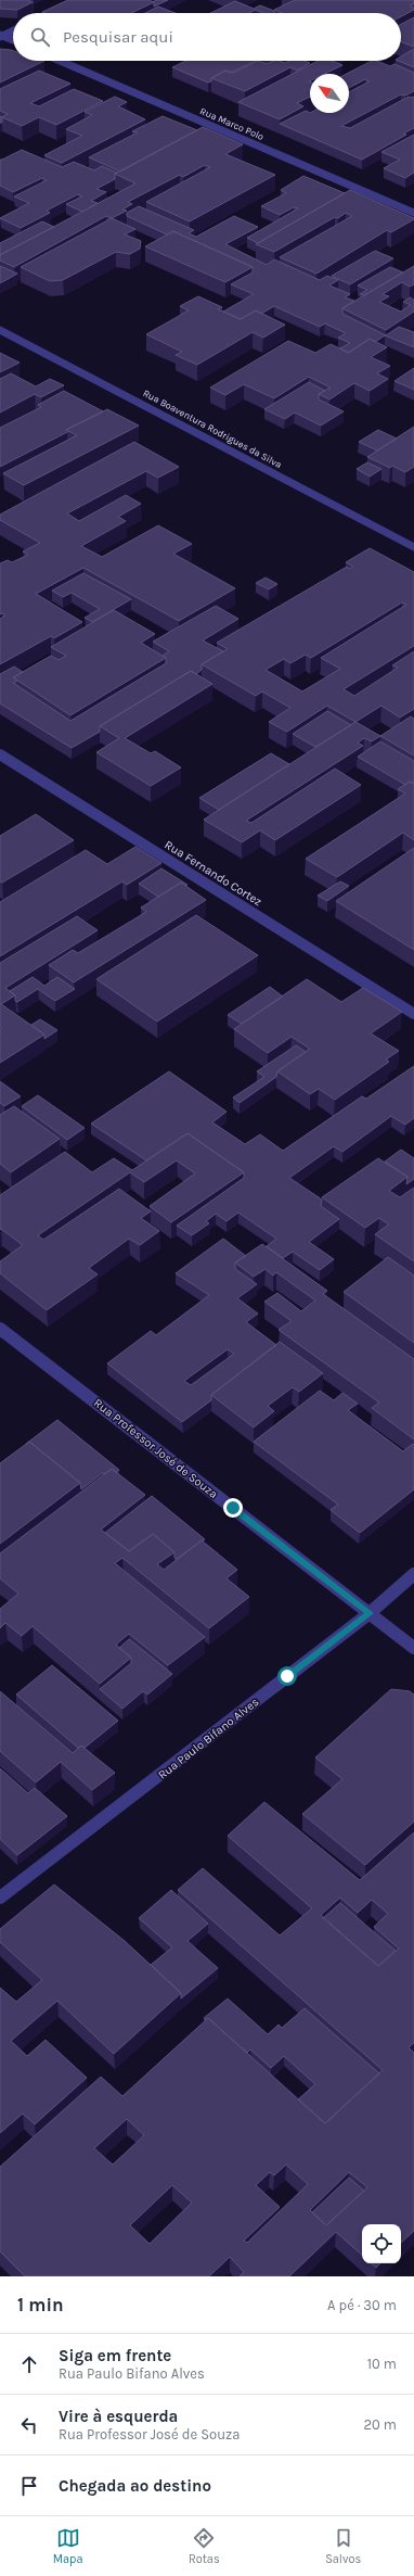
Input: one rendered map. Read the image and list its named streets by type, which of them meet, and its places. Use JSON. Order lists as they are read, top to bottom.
{
  "streets": {
    "street": [
      "Rua Marco Polo",
      "Rua Boaventura Rodrigues da Silva",
      "Rua Fernando Cortez",
      "Rua Professor José de Souza",
      "Rua Paulo Bifano Alves"
    ]
  },
  "crossings": [
    ["Rua Professor José de Souza", "Rua Paulo Bifano Alves"]
  ],
  "north": "top left",
  "page": {
    "search": "Pesquisar aqui",
    "heading": ["1 min", "A pé · 30 m"],
    "list": [
      ["Siga em frente", "Rua Paulo Bifano Alves", "10 m"],
      ["Vire à esquerda", "Rua Professor José de Souza", "20 m"],
      "Chegada ao destino"
    ],
    "nav": ["Mapa", "Rotas", "Salvos"]
  }
}
